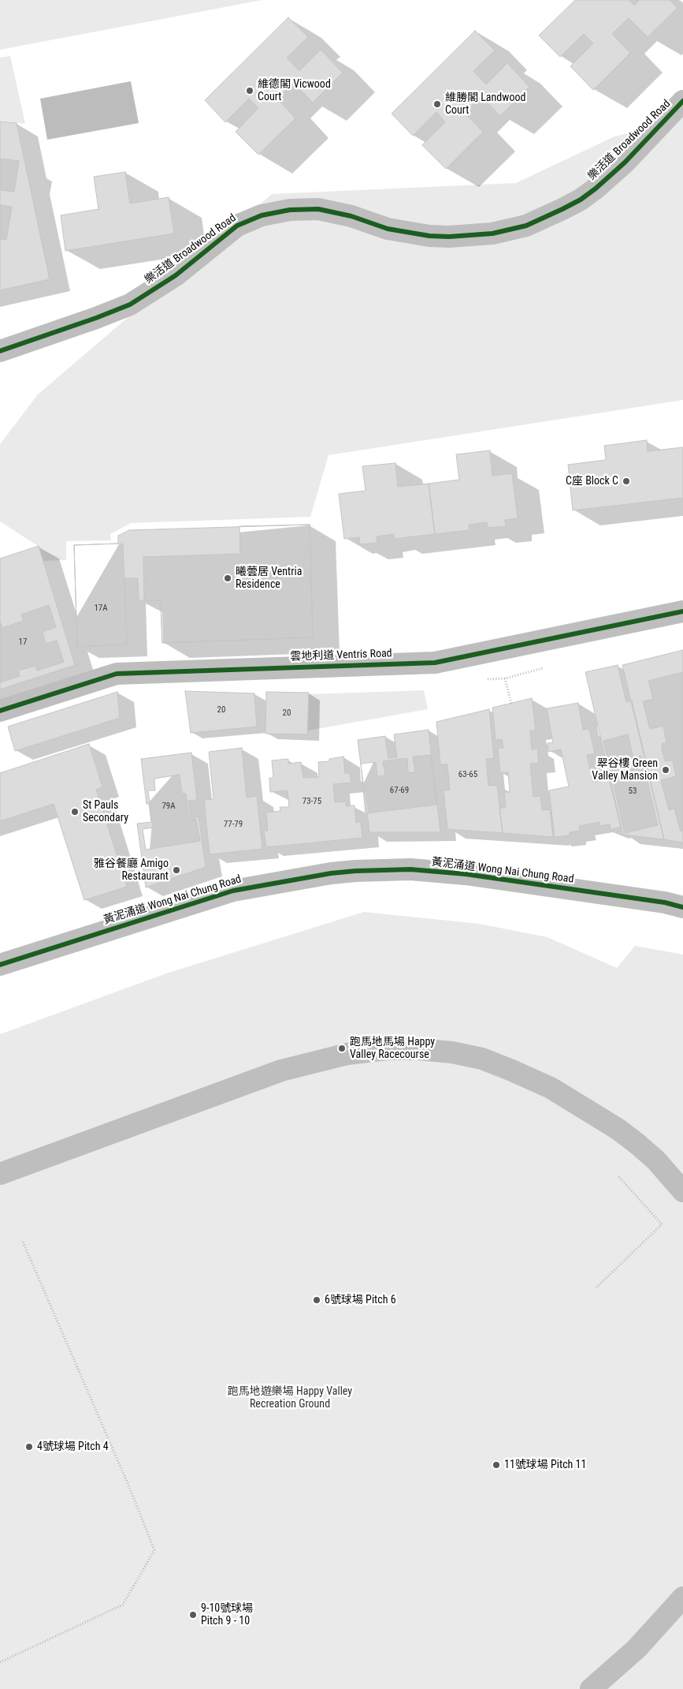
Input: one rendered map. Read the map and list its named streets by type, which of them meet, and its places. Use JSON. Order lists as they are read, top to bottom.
{
  "streets": {
    "street": ["樂活道 Broadwood Road", "雲地利道 Ventris Road", "黃泥涌道 Wong Nai Chung Road"]
  },
  "parks": ["跑馬地遊樂場 Happy Valley Recreation Ground"],
  "places": [
    "維德閣 Vicwood Court",
    "維勝閣 Landwood Court",
    "C座 Block C",
    "曦蕓居 Ventria Residence",
    "翠谷樓 Green Valley Mansion",
    "St Pauls Secondary",
    "雅谷餐廳 Amigo Restaurant",
    "跑馬地馬場 Happy Valley Racecourse",
    "6號球場 Pitch 6",
    "4號球場 Pitch 4",
    "11號球場 Pitch 11",
    "9-10號球場 Pitch 9 - 10"
  ],
  "house_numbers": [
    "17A",
    "17",
    "20",
    "20",
    "63-65",
    "67-69",
    "53",
    "73-75",
    "79A",
    "77-79"
  ]
}
